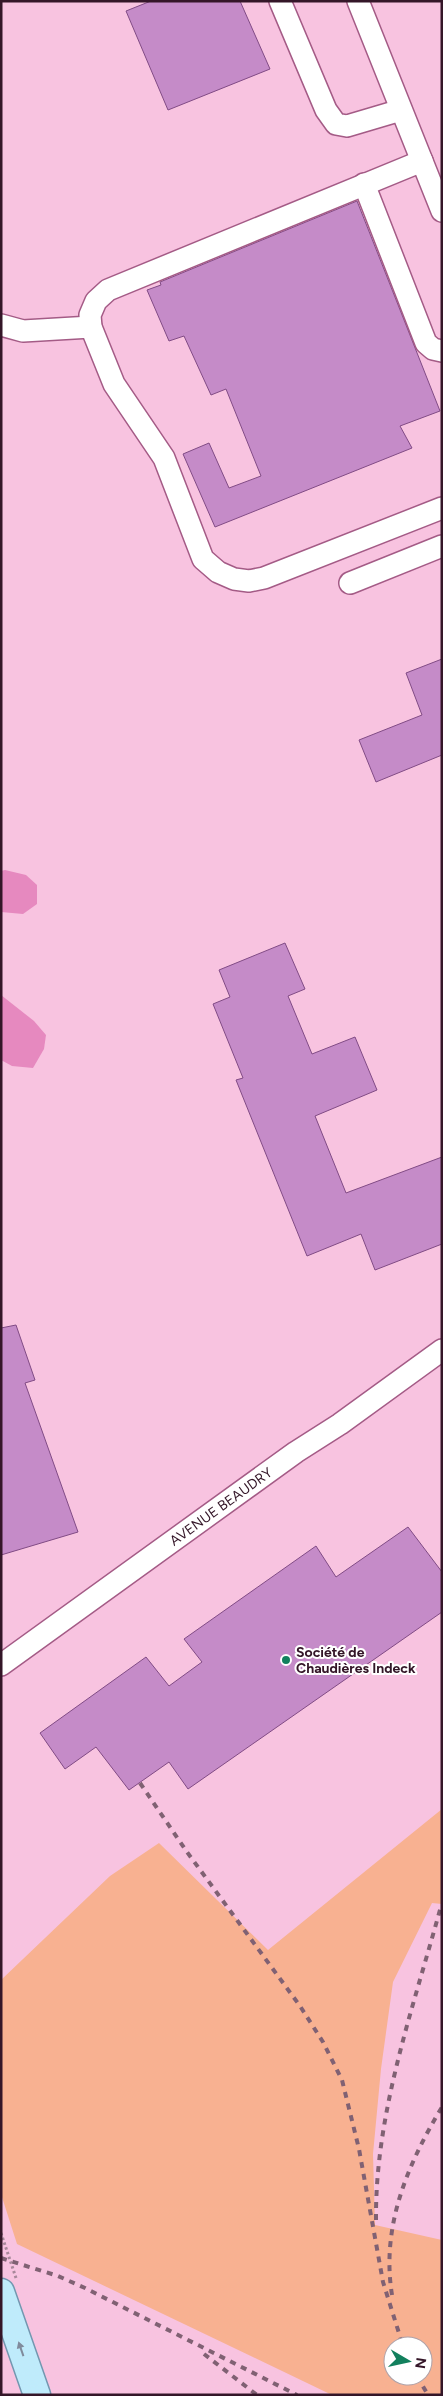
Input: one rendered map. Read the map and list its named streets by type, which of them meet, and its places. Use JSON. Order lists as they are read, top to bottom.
{
  "streets": {
    "street": ["AVENUE BEAUDRY"]
  },
  "places": ["Société de Chaudières Indeck"],
  "north": "right"
}
